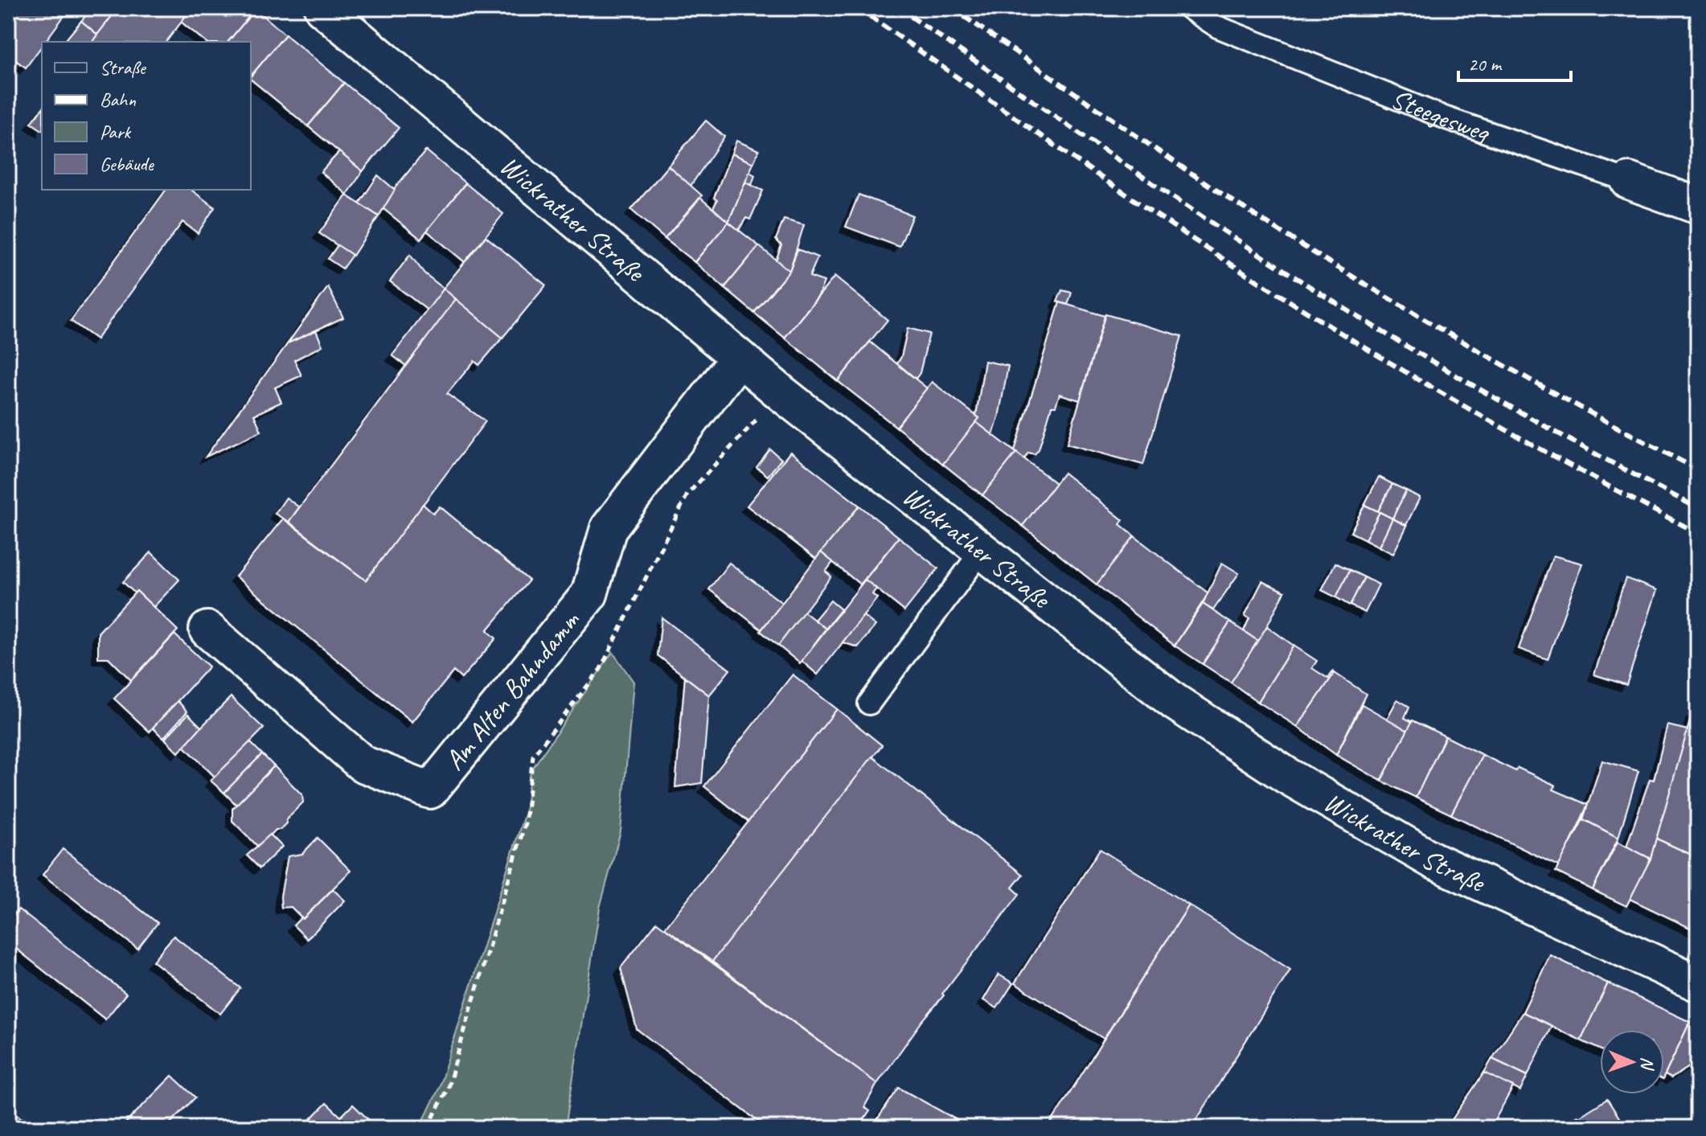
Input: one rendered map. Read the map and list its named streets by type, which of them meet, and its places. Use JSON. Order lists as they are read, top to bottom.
{
  "streets": {
    "main road": ["Steegesweg", "Wickrather Straße", "Am Alten Bahndamm"]
  },
  "crossings": [
    ["Wickrather Straße", "Am Alten Bahndamm"]
  ],
  "legend": [
    "Straße",
    "Bahn",
    "Park",
    "Gebäude"
  ],
  "scale_bar": "20 m",
  "north": "right"
}
